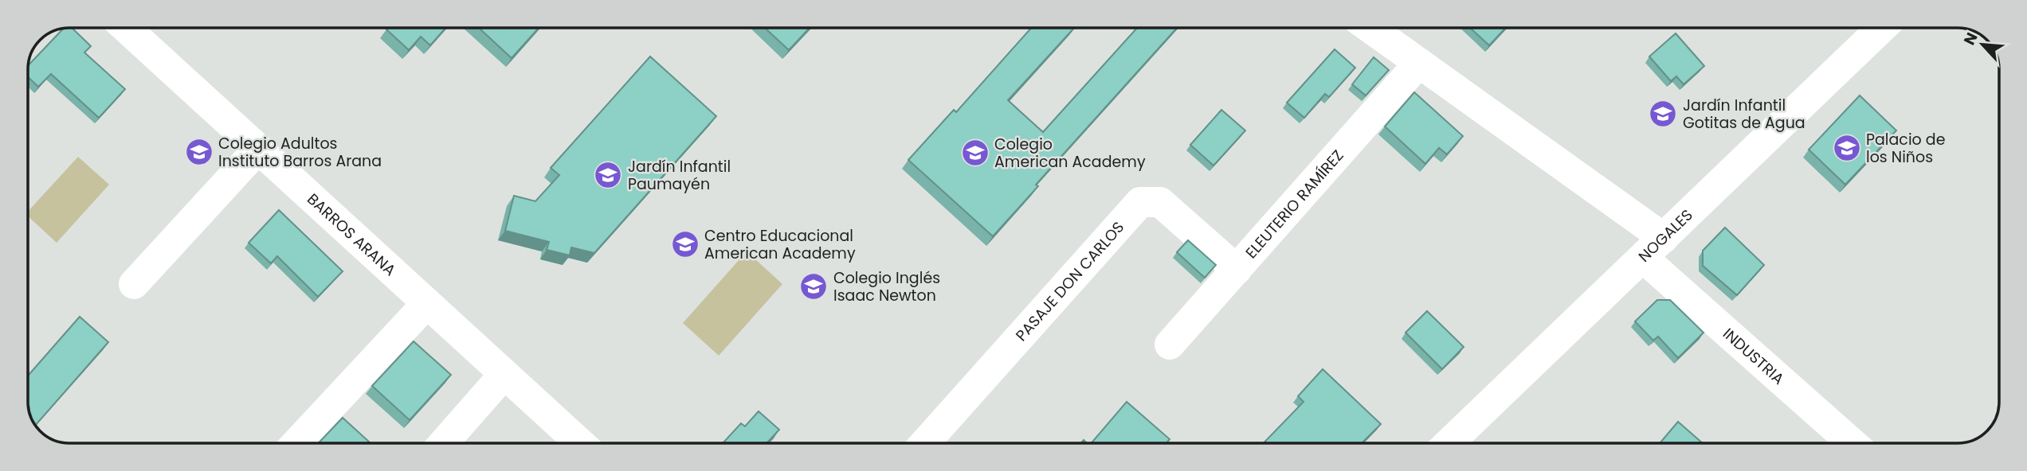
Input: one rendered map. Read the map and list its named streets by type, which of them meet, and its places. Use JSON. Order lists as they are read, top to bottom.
{
  "streets": {
    "street": [
      "ELEUTERIO RAMÍREZ",
      "BARROS ARANA",
      "NOGALES",
      "PASAJE DON CARLOS",
      "INDUSTRIA"
    ]
  },
  "crossings": [
    ["ELEUTERIO RAMÍREZ", "PASAJE DON CARLOS"],
    ["NOGALES", "INDUSTRIA"]
  ],
  "places": {
    "school or university": [
      "Jardín Infantil Gotitas de Agua",
      "Palacio de los Niños",
      "Colegio Adultos Instituto Barros Arana",
      "Colegio American Academy",
      "Jardín Infantil Paumayén",
      "Centro Educacional American Academy",
      "Colegio Inglés Isaac Newton"
    ]
  },
  "north": "top left"
}
